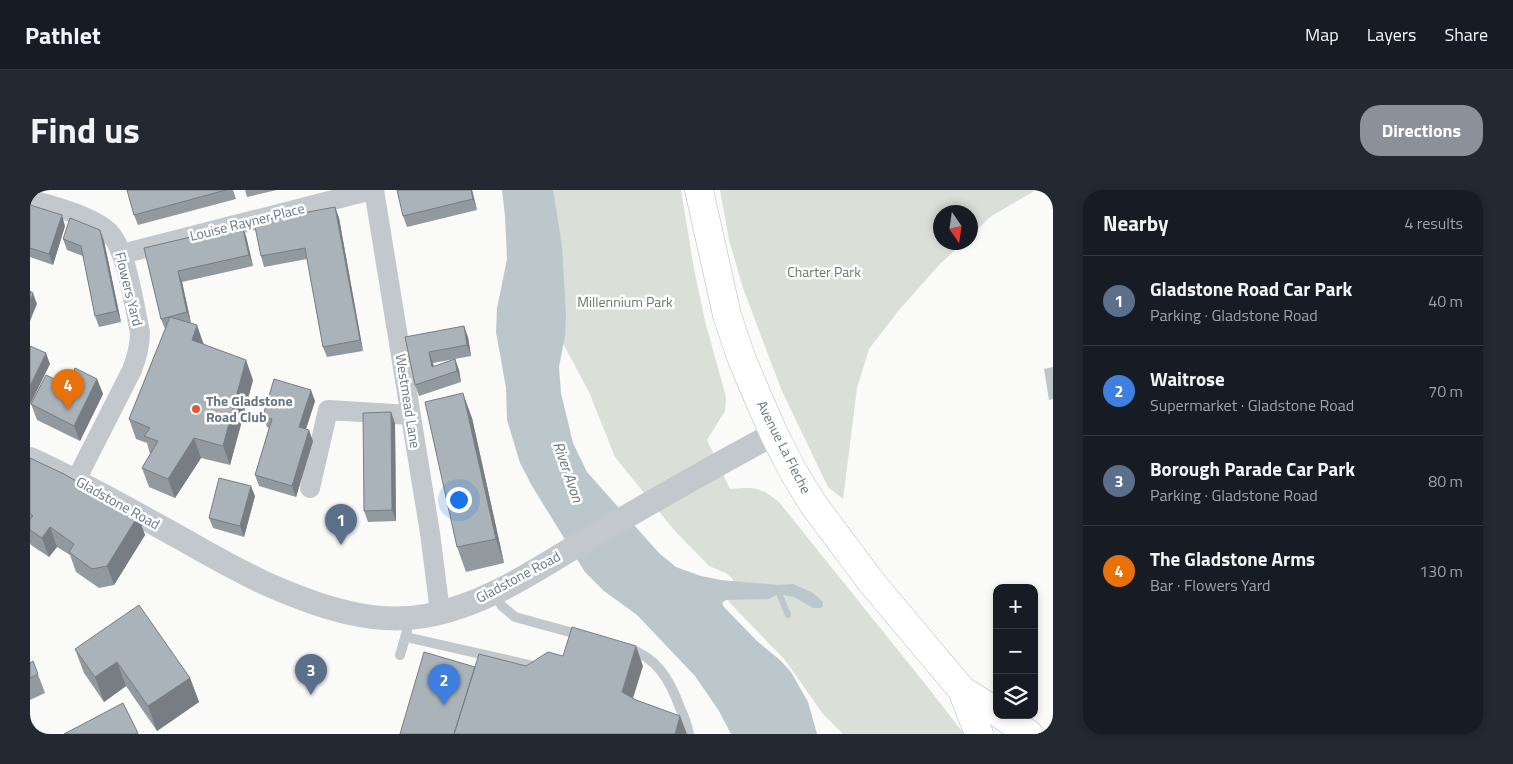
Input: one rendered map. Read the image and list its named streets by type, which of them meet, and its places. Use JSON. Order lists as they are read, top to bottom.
{
  "streets": {
    "main road": ["Avenue La Fleche"],
    "street": [
      "Louise Rayner Place",
      "Flowers Yard",
      "Westmead Lane",
      "Gladstone Road"
    ]
  },
  "crossings": [
    ["Louise Rayner Place", "Flowers Yard"],
    ["Louise Rayner Place", "Westmead Lane"],
    ["Flowers Yard", "Gladstone Road"],
    ["Westmead Lane", "Gladstone Road"],
    ["Avenue La Fleche", "Gladstone Road"]
  ],
  "water": ["River Avon"],
  "parks": ["Charter Park", "Millennium Park"],
  "places": ["The Gladstone Road Club"],
  "north": "bottom",
  "page": {
    "header": "Pathlet",
    "nav": ["Map", "Layers", "Share"],
    "title": "Find us",
    "buttons": "Directions",
    "heading": ["Nearby", "4 results"],
    "list": [
      {
        "mark": "1",
        "name": "Gladstone Road Car Park",
        "note": "Parking · Gladstone Road",
        "value": "40 m"
      },
      {
        "mark": "2",
        "name": "Waitrose",
        "note": "Supermarket · Gladstone Road",
        "value": "70 m"
      },
      {
        "mark": "3",
        "name": "Borough Parade Car Park",
        "note": "Parking · Gladstone Road",
        "value": "80 m"
      },
      {
        "mark": "4",
        "name": "The Gladstone Arms",
        "note": "Bar · Flowers Yard",
        "value": "130 m"
      }
    ],
    "pins": [
      "4",
      "1",
      "3",
      "2"
    ],
    "map_buttons": ["+", "−"]
  }
}
